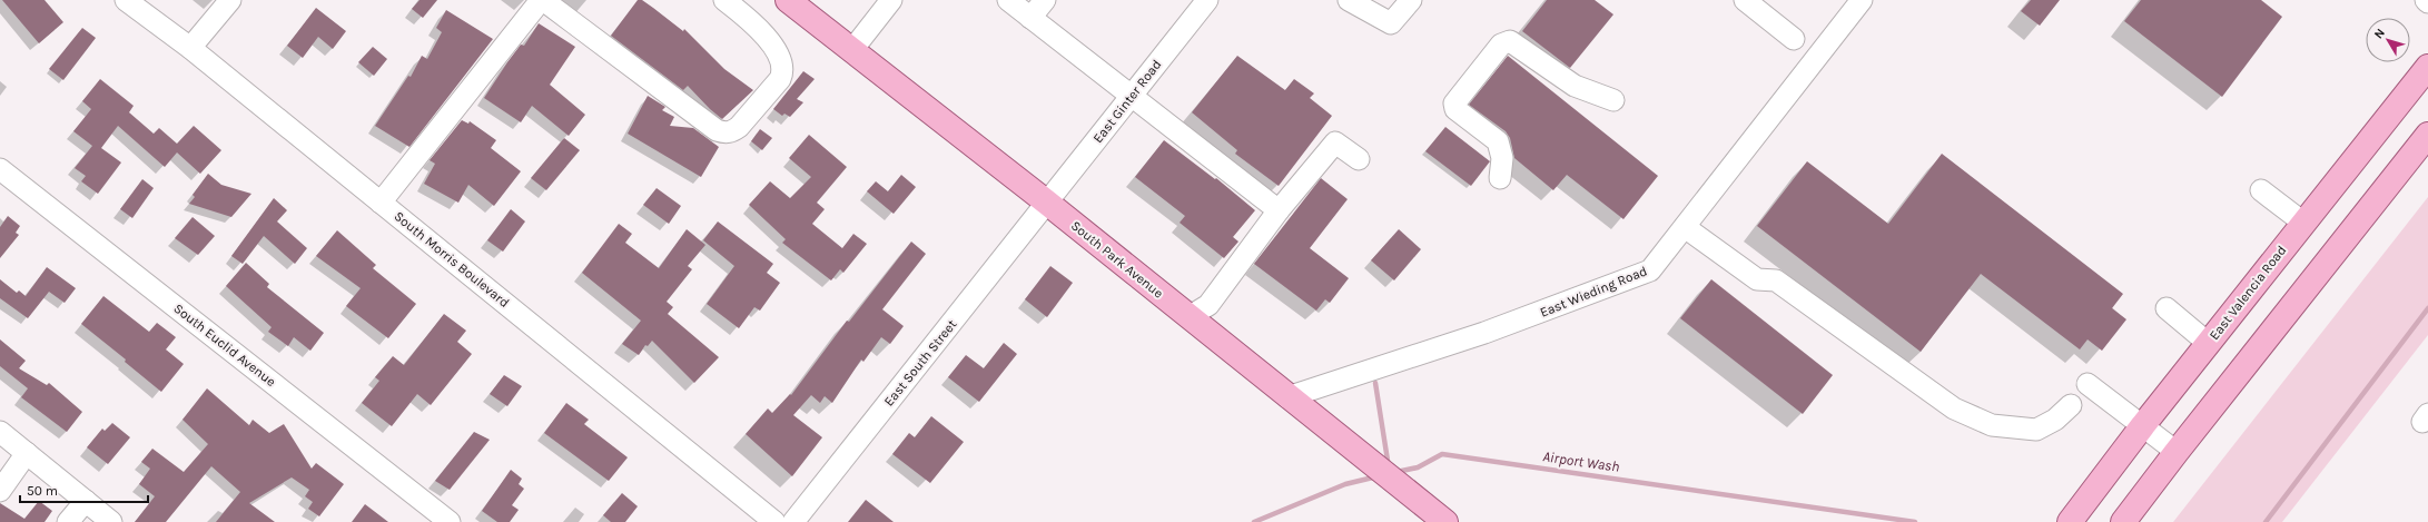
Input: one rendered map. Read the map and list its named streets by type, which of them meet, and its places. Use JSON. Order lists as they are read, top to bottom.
{
  "streets": {
    "main road": ["South Park Avenue", "East Valencia Road"],
    "street": [
      "East Ginter Road",
      "South Morris Boulevard",
      "East Wieding Road",
      "South Euclid Avenue",
      "East South Street"
    ]
  },
  "crossings": [
    ["East Ginter Road", "South Park Avenue"],
    ["East Ginter Road", "East South Street"],
    ["South Park Avenue", "East Wieding Road"],
    ["South Park Avenue", "East South Street"]
  ],
  "water": ["Airport Wash"],
  "scale_bar": "50 m",
  "north": "top left"
}
